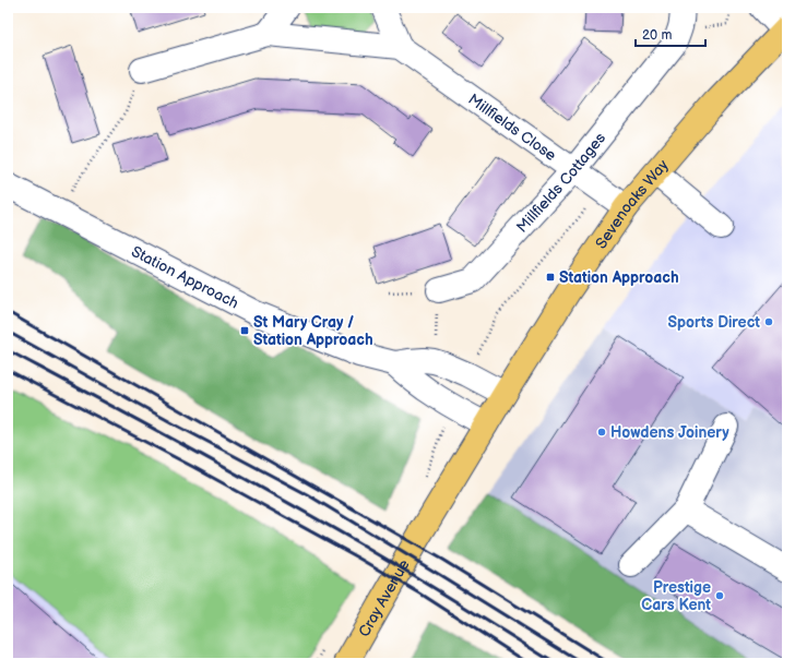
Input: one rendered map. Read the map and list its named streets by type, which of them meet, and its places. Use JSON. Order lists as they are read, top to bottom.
{
  "streets": {
    "main road": ["Sevenoaks Way", "Cray Avenue"],
    "street": ["Millfields Close", "Millfields Cottages", "Station Approach"]
  },
  "crossings": [
    ["Millfields Close", "Millfields Cottages"],
    ["Millfields Close", "Sevenoaks Way"],
    ["Sevenoaks Way", "Station Approach"],
    ["Sevenoaks Way", "Cray Avenue"]
  ],
  "places": {
    "transit": ["Station Approach", "St Mary Cray / Station Approach"],
    "other": ["Sports Direct", "Howdens Joinery", "Prestige Cars Kent"]
  },
  "scale_bar": "20 m"
}
